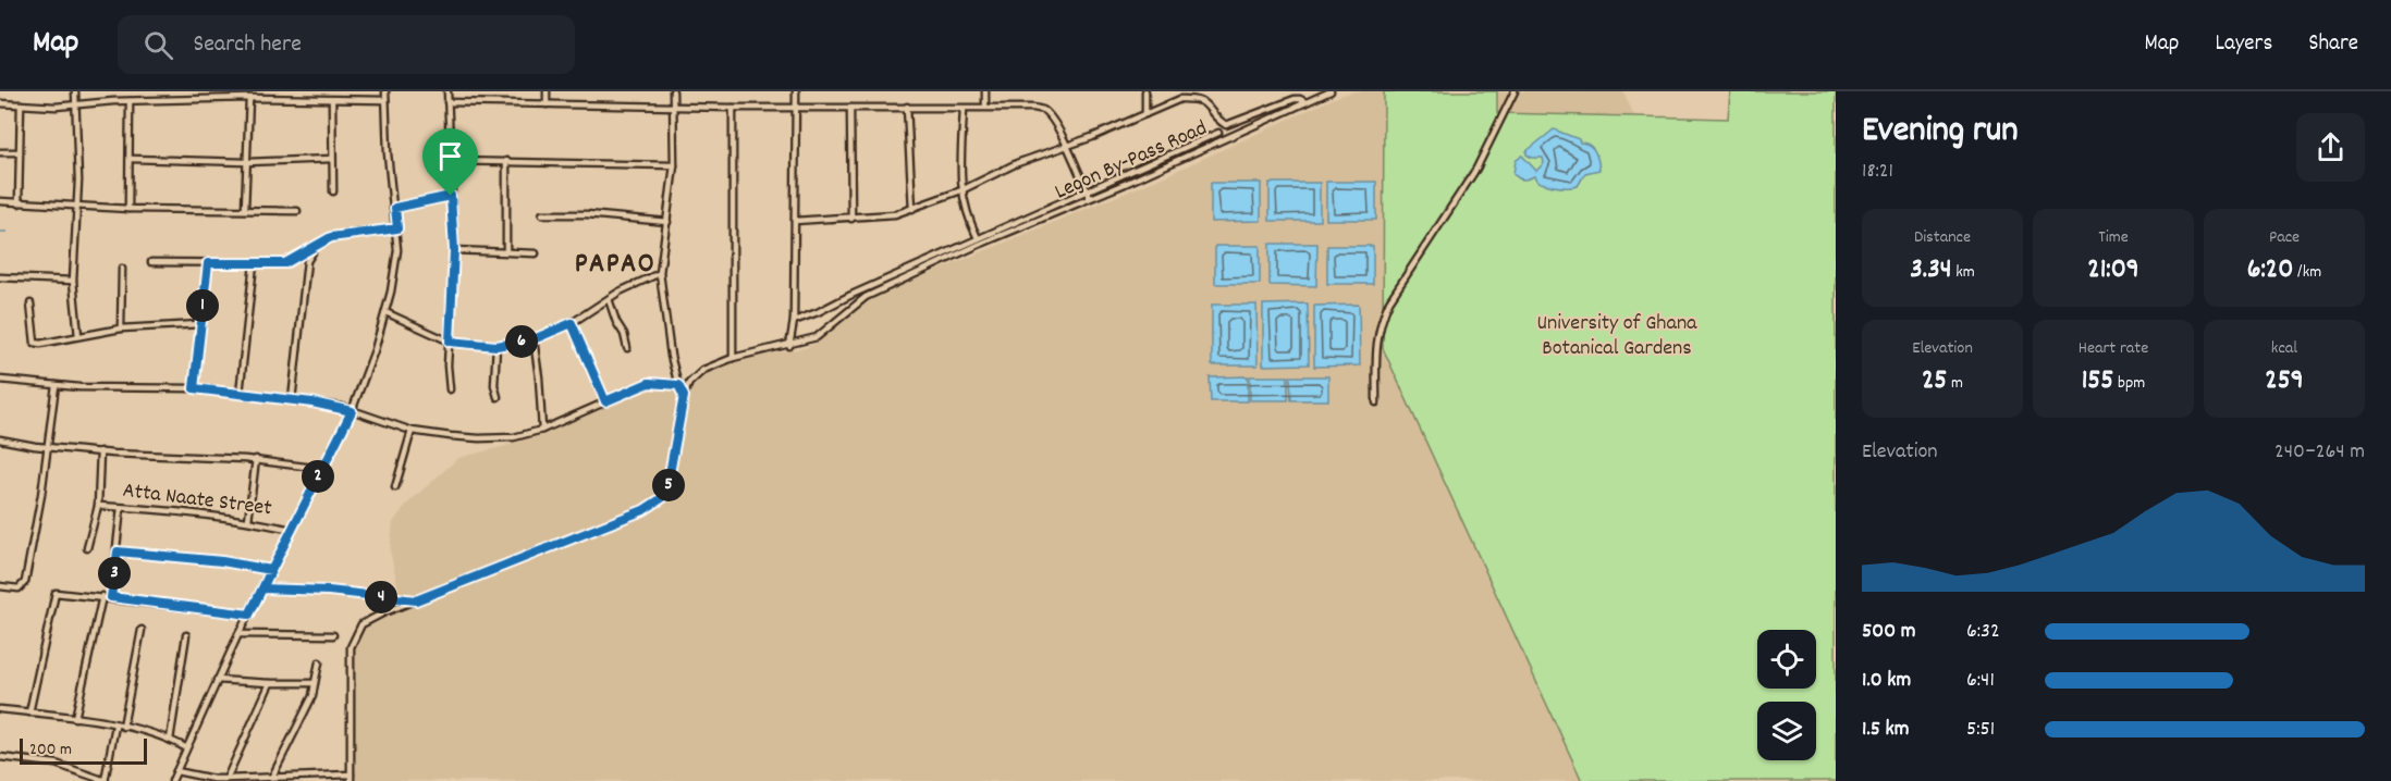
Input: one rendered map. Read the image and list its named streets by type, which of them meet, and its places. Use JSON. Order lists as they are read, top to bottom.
{
  "streets": {
    "street": ["Legon By-Pass Road", "Atta Naate Street"]
  },
  "districts": ["PAPAO"],
  "parks": ["University of Ghana Botanical Gardens"],
  "scale_bar": "200 m",
  "page": {
    "header": "Map",
    "search": "Search here",
    "nav": ["Map", "Layers", "Share"],
    "heading": ["Evening run", "18:21"],
    "stats": [
      ["Distance", "3.34 km"],
      ["Time", "21:09"],
      ["Pace", "6:20 /km"],
      ["Elevation", "25 m"],
      ["Heart rate", "155 bpm"],
      ["kcal", "259"]
    ],
    "pins": [
      "1",
      "6",
      "2",
      "5",
      "3",
      "4"
    ],
    "chart": ["Elevation", "240–264 m"],
    "list": [
      {
        "name": "500 m",
        "note": "6:32"
      },
      {
        "name": "1.0 km",
        "note": "6:41"
      },
      {
        "name": "1.5 km",
        "note": "5:51"
      }
    ],
    "scale": "200 m"
  }
}
